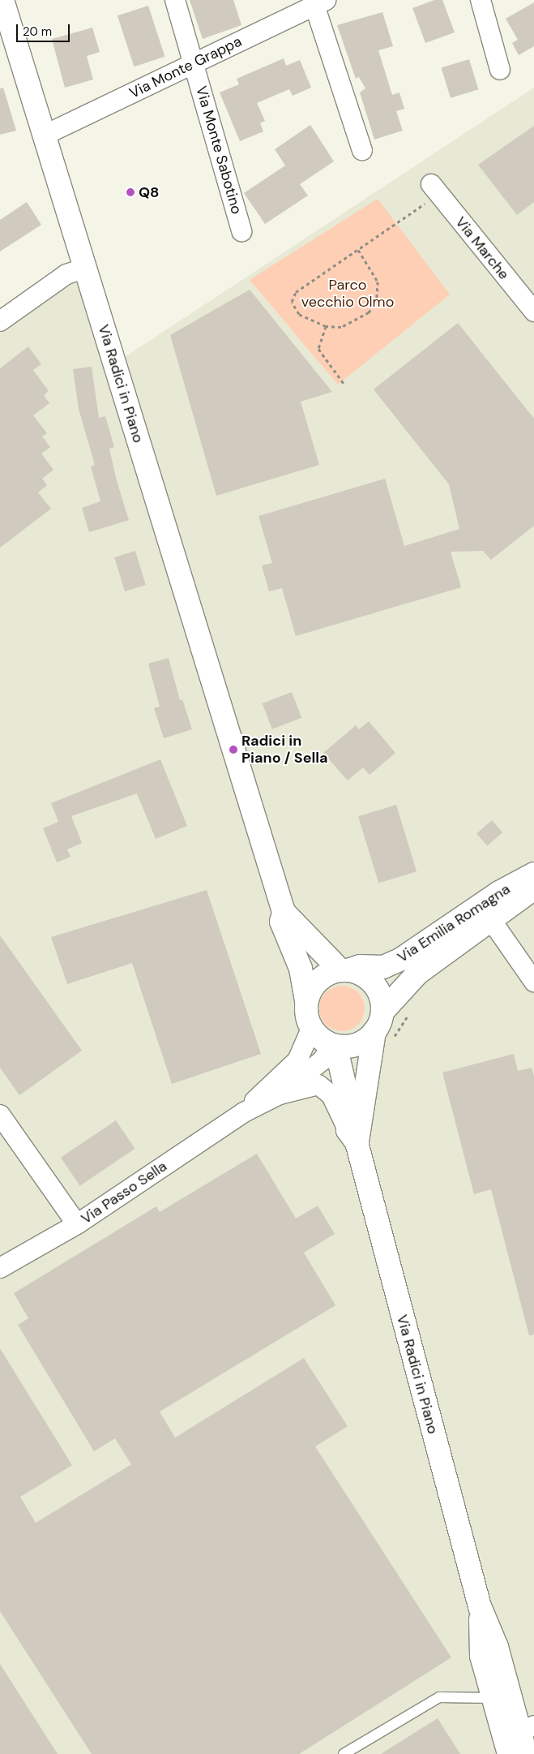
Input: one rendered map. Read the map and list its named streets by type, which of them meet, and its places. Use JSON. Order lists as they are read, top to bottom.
{
  "streets": {
    "street": [
      "Via Monte Grappa",
      "Via Monte Sabotino",
      "Via Marche",
      "Via Radici in Piano",
      "Via Emilia Romagna",
      "Via Passo Sella"
    ]
  },
  "crossings": [
    ["Via Monte Grappa", "Via Monte Sabotino"],
    ["Via Monte Grappa", "Via Radici in Piano"],
    ["Via Radici in Piano", "Via Passo Sella"],
    ["Via Emilia Romagna", "Via Passo Sella"]
  ],
  "parks": ["Parco vecchio Olmo"],
  "places": ["Q8", "Radici in Piano / Sella"],
  "scale_bar": "20 m"
}
